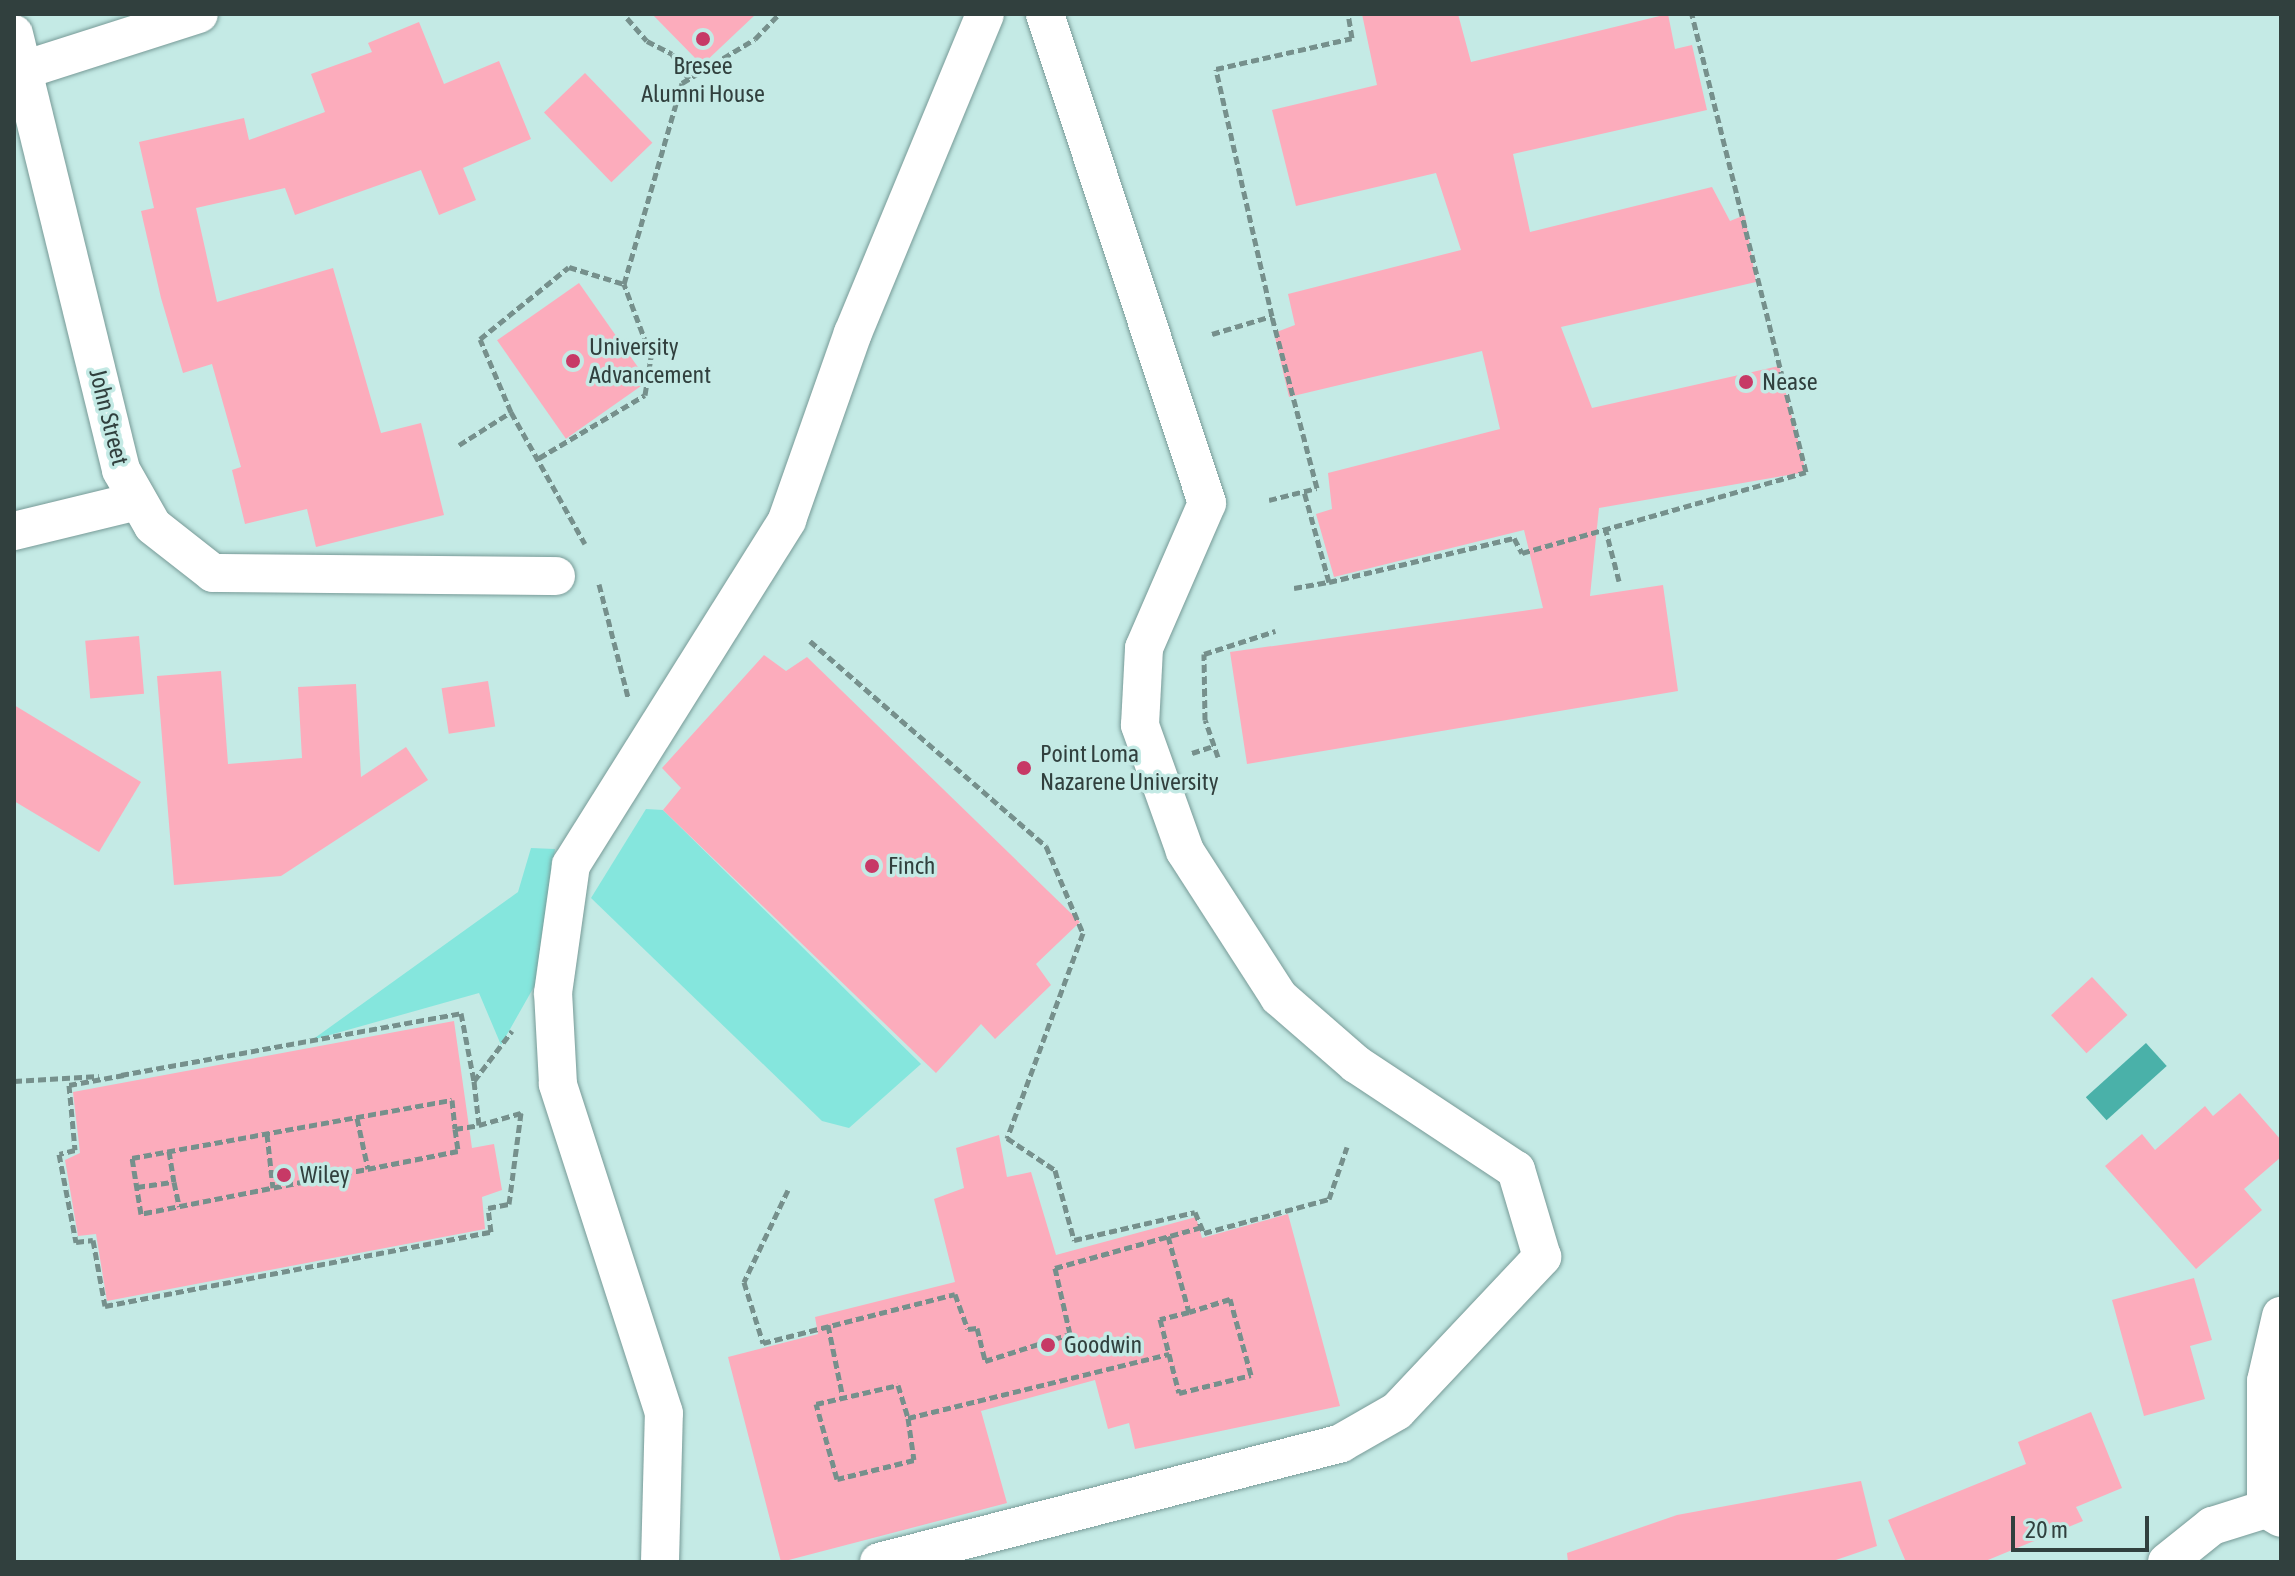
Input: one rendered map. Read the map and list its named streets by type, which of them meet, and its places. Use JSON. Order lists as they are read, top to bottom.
{
  "streets": {
    "street": ["John Street"]
  },
  "places": [
    "Bresee Alumni House",
    "University Advancement",
    "Nease",
    "Point Loma Nazarene University",
    "Finch",
    "Wiley",
    "Goodwin"
  ],
  "scale_bar": "20 m"
}
